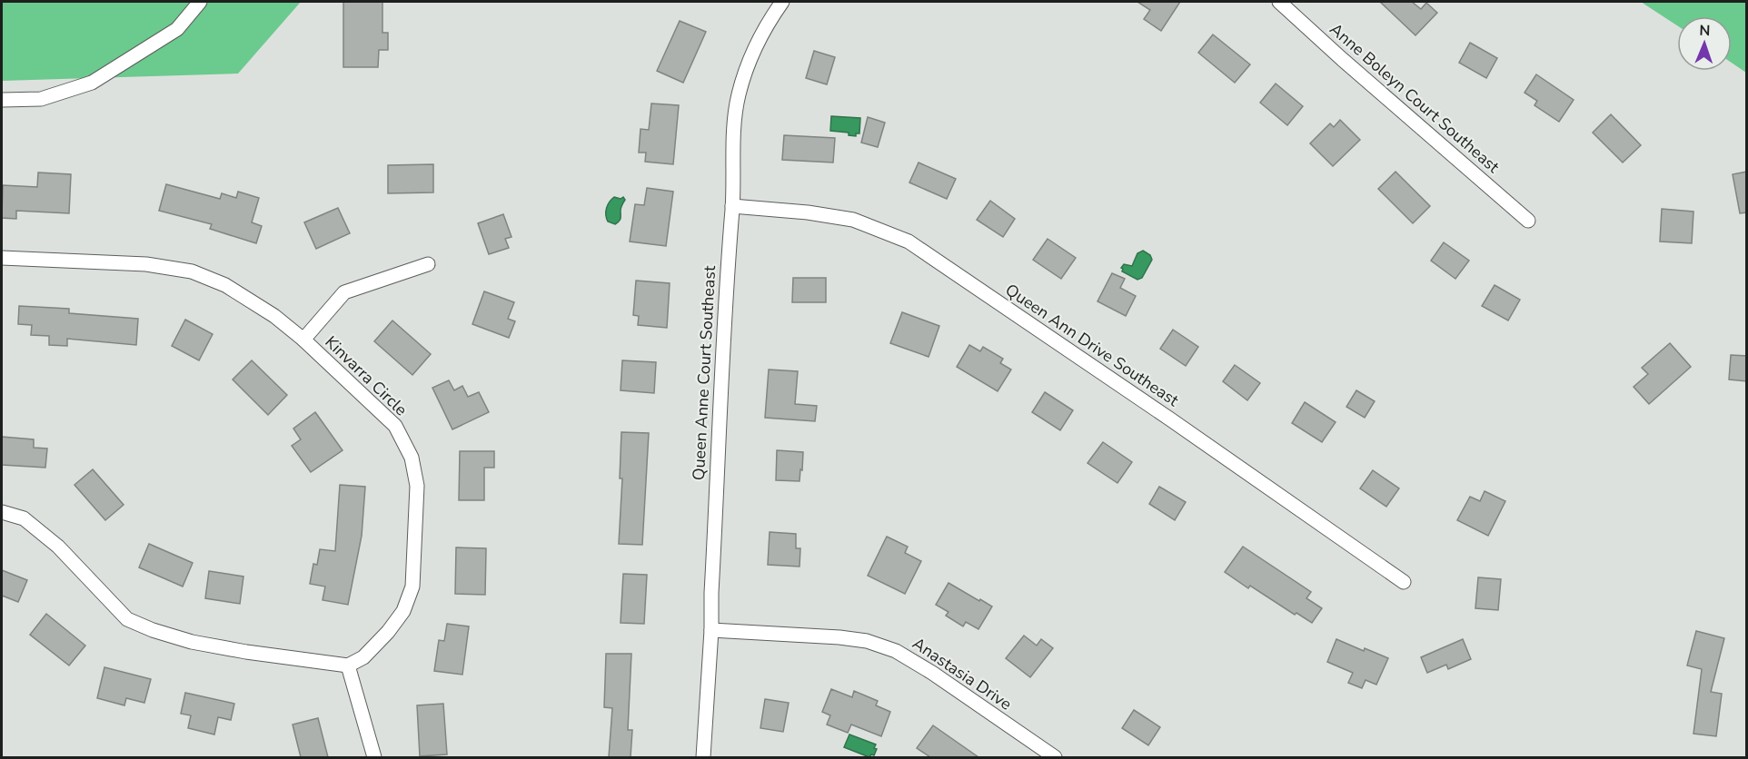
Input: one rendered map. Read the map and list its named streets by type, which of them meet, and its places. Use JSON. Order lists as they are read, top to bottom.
{
  "streets": {
    "street": [
      "Anne Boleyn Court Southeast",
      "Queen Ann Drive Southeast",
      "Queen Anne Court Southeast",
      "Kinvarra Circle",
      "Anastasia Drive"
    ]
  },
  "crossings": [
    ["Queen Ann Drive Southeast", "Queen Anne Court Southeast"],
    ["Queen Anne Court Southeast", "Anastasia Drive"]
  ],
  "north": "top"
}
